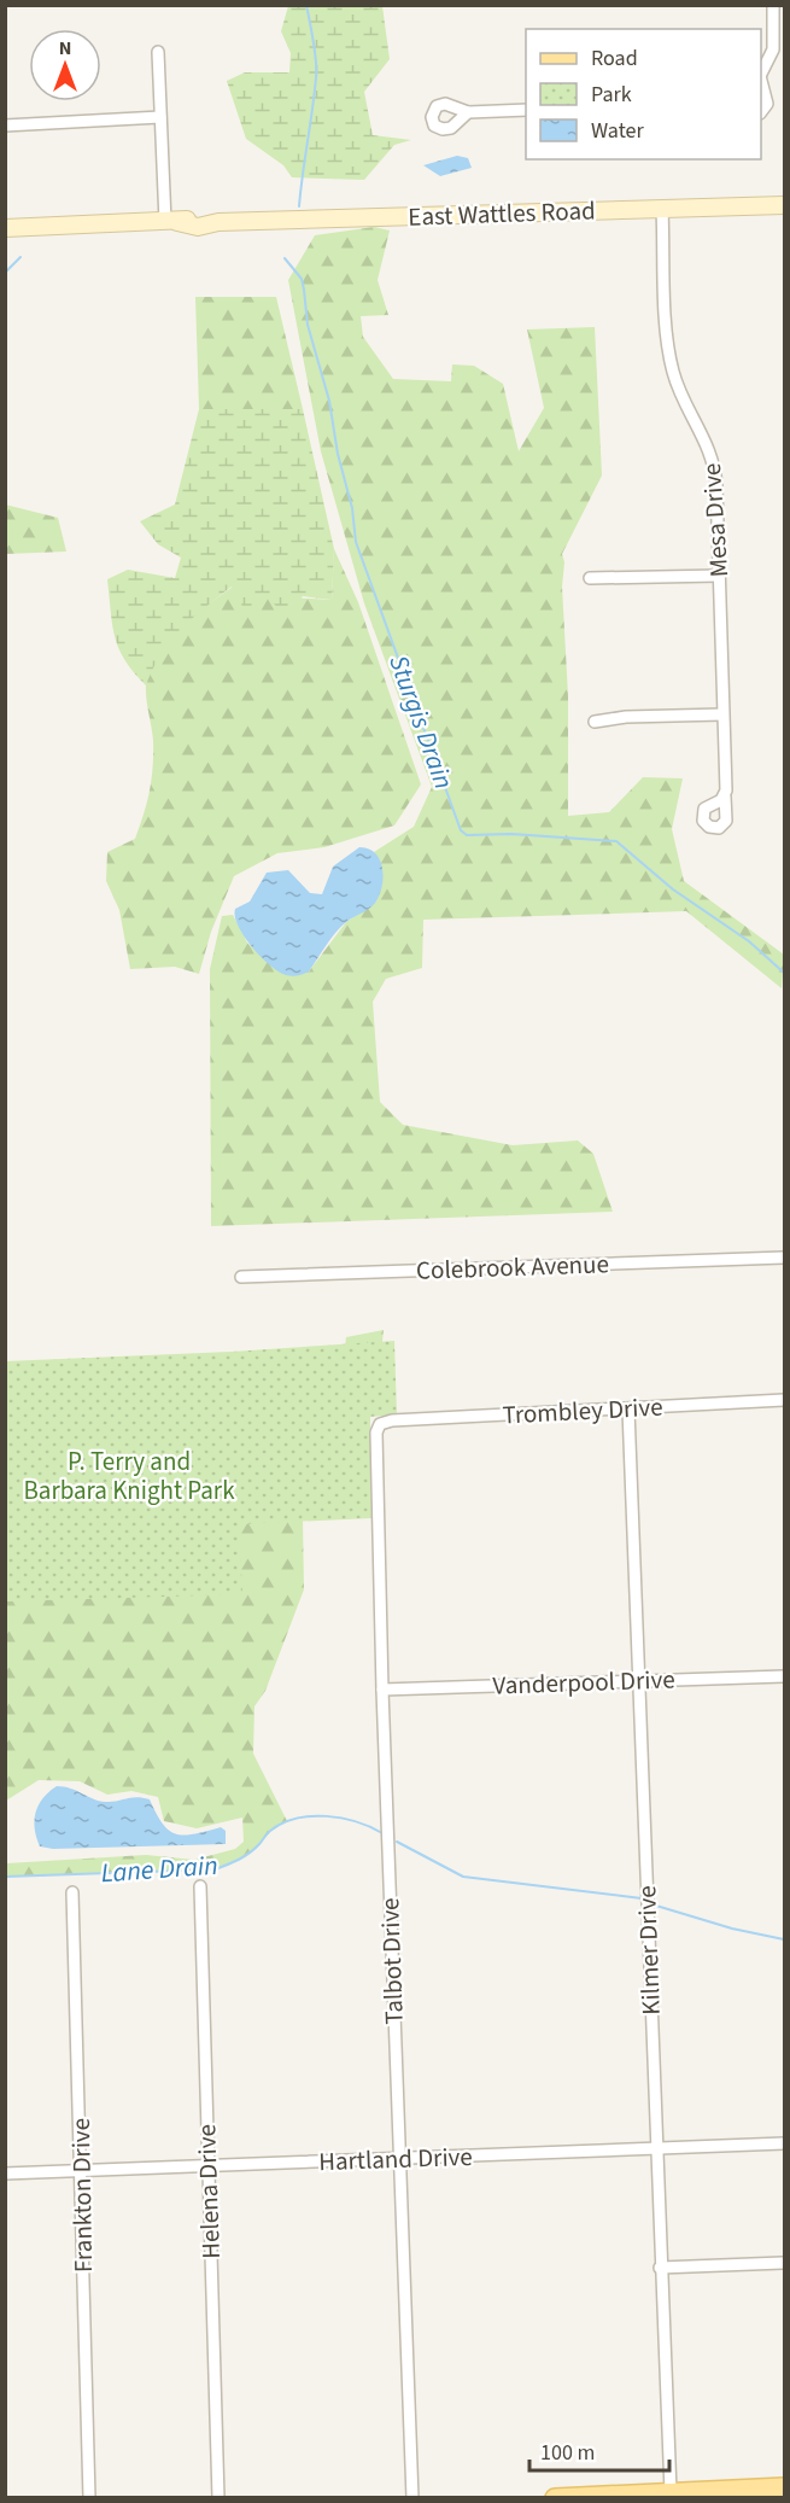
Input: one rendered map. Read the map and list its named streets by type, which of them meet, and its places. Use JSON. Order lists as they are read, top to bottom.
{
  "streets": {
    "main road": ["East Wattles Road"],
    "street": [
      "Mesa Drive",
      "Colebrook Avenue",
      "Trombley Drive",
      "Vanderpool Drive",
      "Kilmer Drive",
      "Talbot Drive",
      "Hartland Drive",
      "Helena Drive",
      "Frankton Drive"
    ]
  },
  "crossings": [
    ["East Wattles Road", "Mesa Drive"],
    ["Trombley Drive", "Kilmer Drive"],
    ["Trombley Drive", "Talbot Drive"],
    ["Vanderpool Drive", "Kilmer Drive"],
    ["Vanderpool Drive", "Talbot Drive"],
    ["Kilmer Drive", "Hartland Drive"],
    ["Talbot Drive", "Hartland Drive"],
    ["Hartland Drive", "Helena Drive"],
    ["Hartland Drive", "Frankton Drive"]
  ],
  "water": ["Sturgis Drain", "Lane Drain"],
  "parks": ["P. Terry and Barbara Knight Park"],
  "legend": ["Road", "Park", "Water"],
  "scale_bar": "100 m",
  "north": "top"
}
